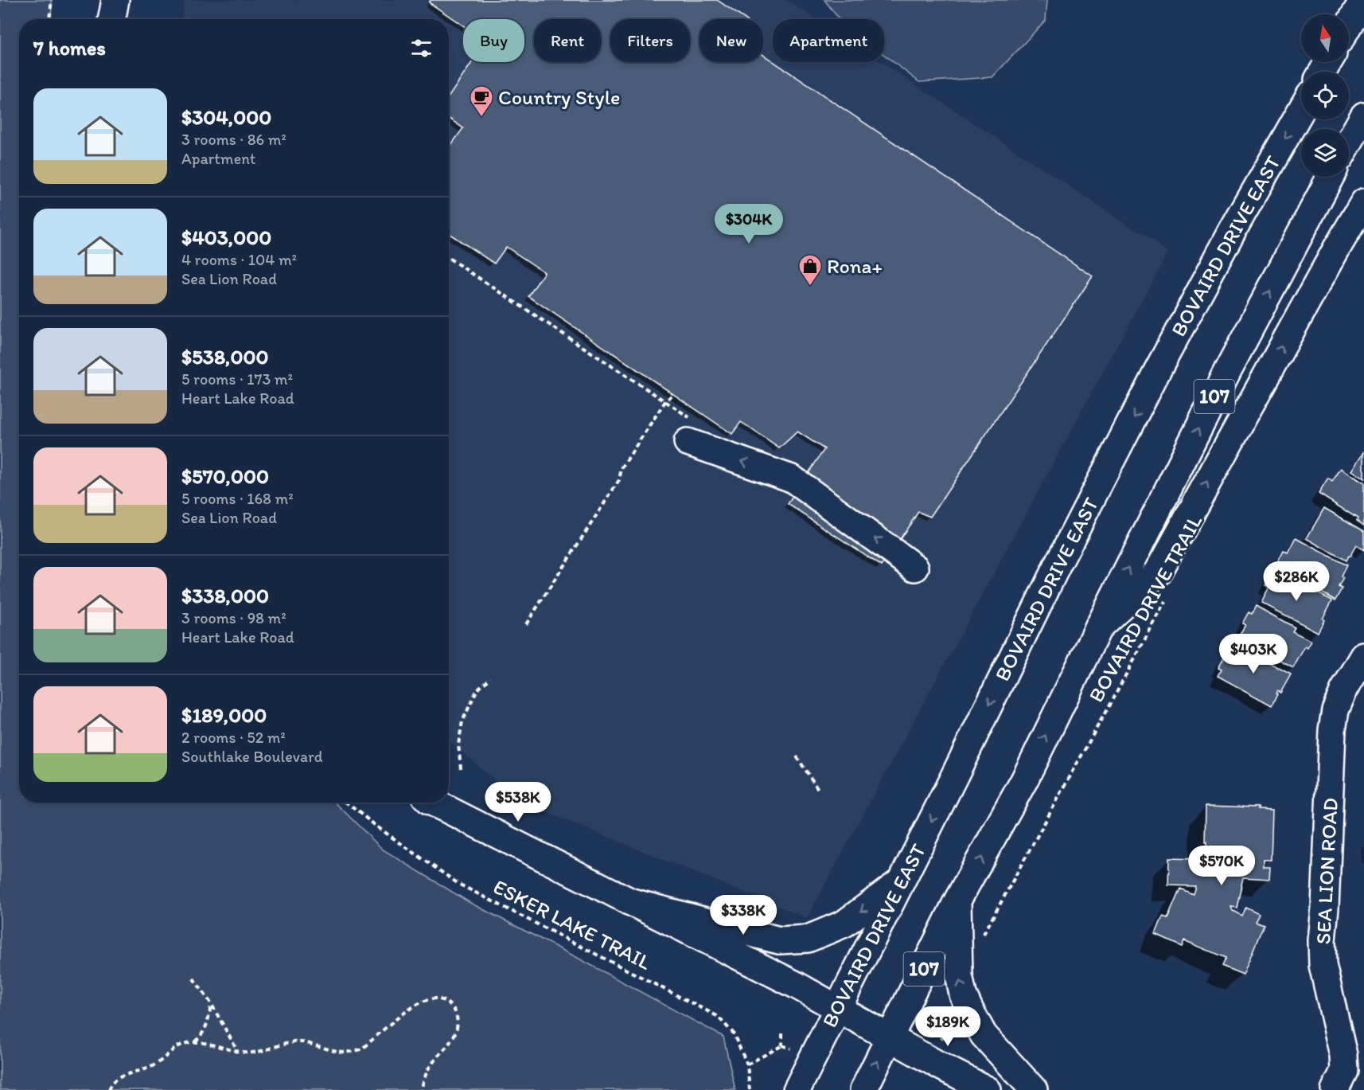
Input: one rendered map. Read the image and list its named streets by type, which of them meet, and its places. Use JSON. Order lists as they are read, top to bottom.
{
  "streets": {
    "main road": ["BOVAIRD DRIVE EAST", "107", "SEA LION ROAD"],
    "path": ["BOVAIRD DRIVE TRAIL", "ESKER LAKE TRAIL"]
  },
  "places": {
    "cafe": ["Country Style"],
    "shop": ["Rona+"]
  },
  "north": "top",
  "page": {
    "chip": [
      "Buy",
      "Rent",
      "Filters",
      "New",
      "Apartment"
    ],
    "heading": "7 homes",
    "list": [
      {
        "name": "$304,000",
        "note": "3 rooms · 86 m² · Apartment"
      },
      {
        "name": "$403,000",
        "note": "4 rooms · 104 m² · Sea Lion Road"
      },
      {
        "name": "$538,000",
        "note": "5 rooms · 173 m² · Heart Lake Road"
      },
      {
        "name": "$570,000",
        "note": "5 rooms · 168 m² · Sea Lion Road"
      },
      {
        "name": "$338,000",
        "note": "3 rooms · 98 m² · Heart Lake Road"
      },
      {
        "name": "$189,000",
        "note": "2 rooms · 52 m² · Southlake Boulevard"
      }
    ],
    "price": [
      "$304K",
      "$286K",
      "$403K",
      "$538K",
      "$570K",
      "$338K",
      "$189K"
    ]
  }
}
